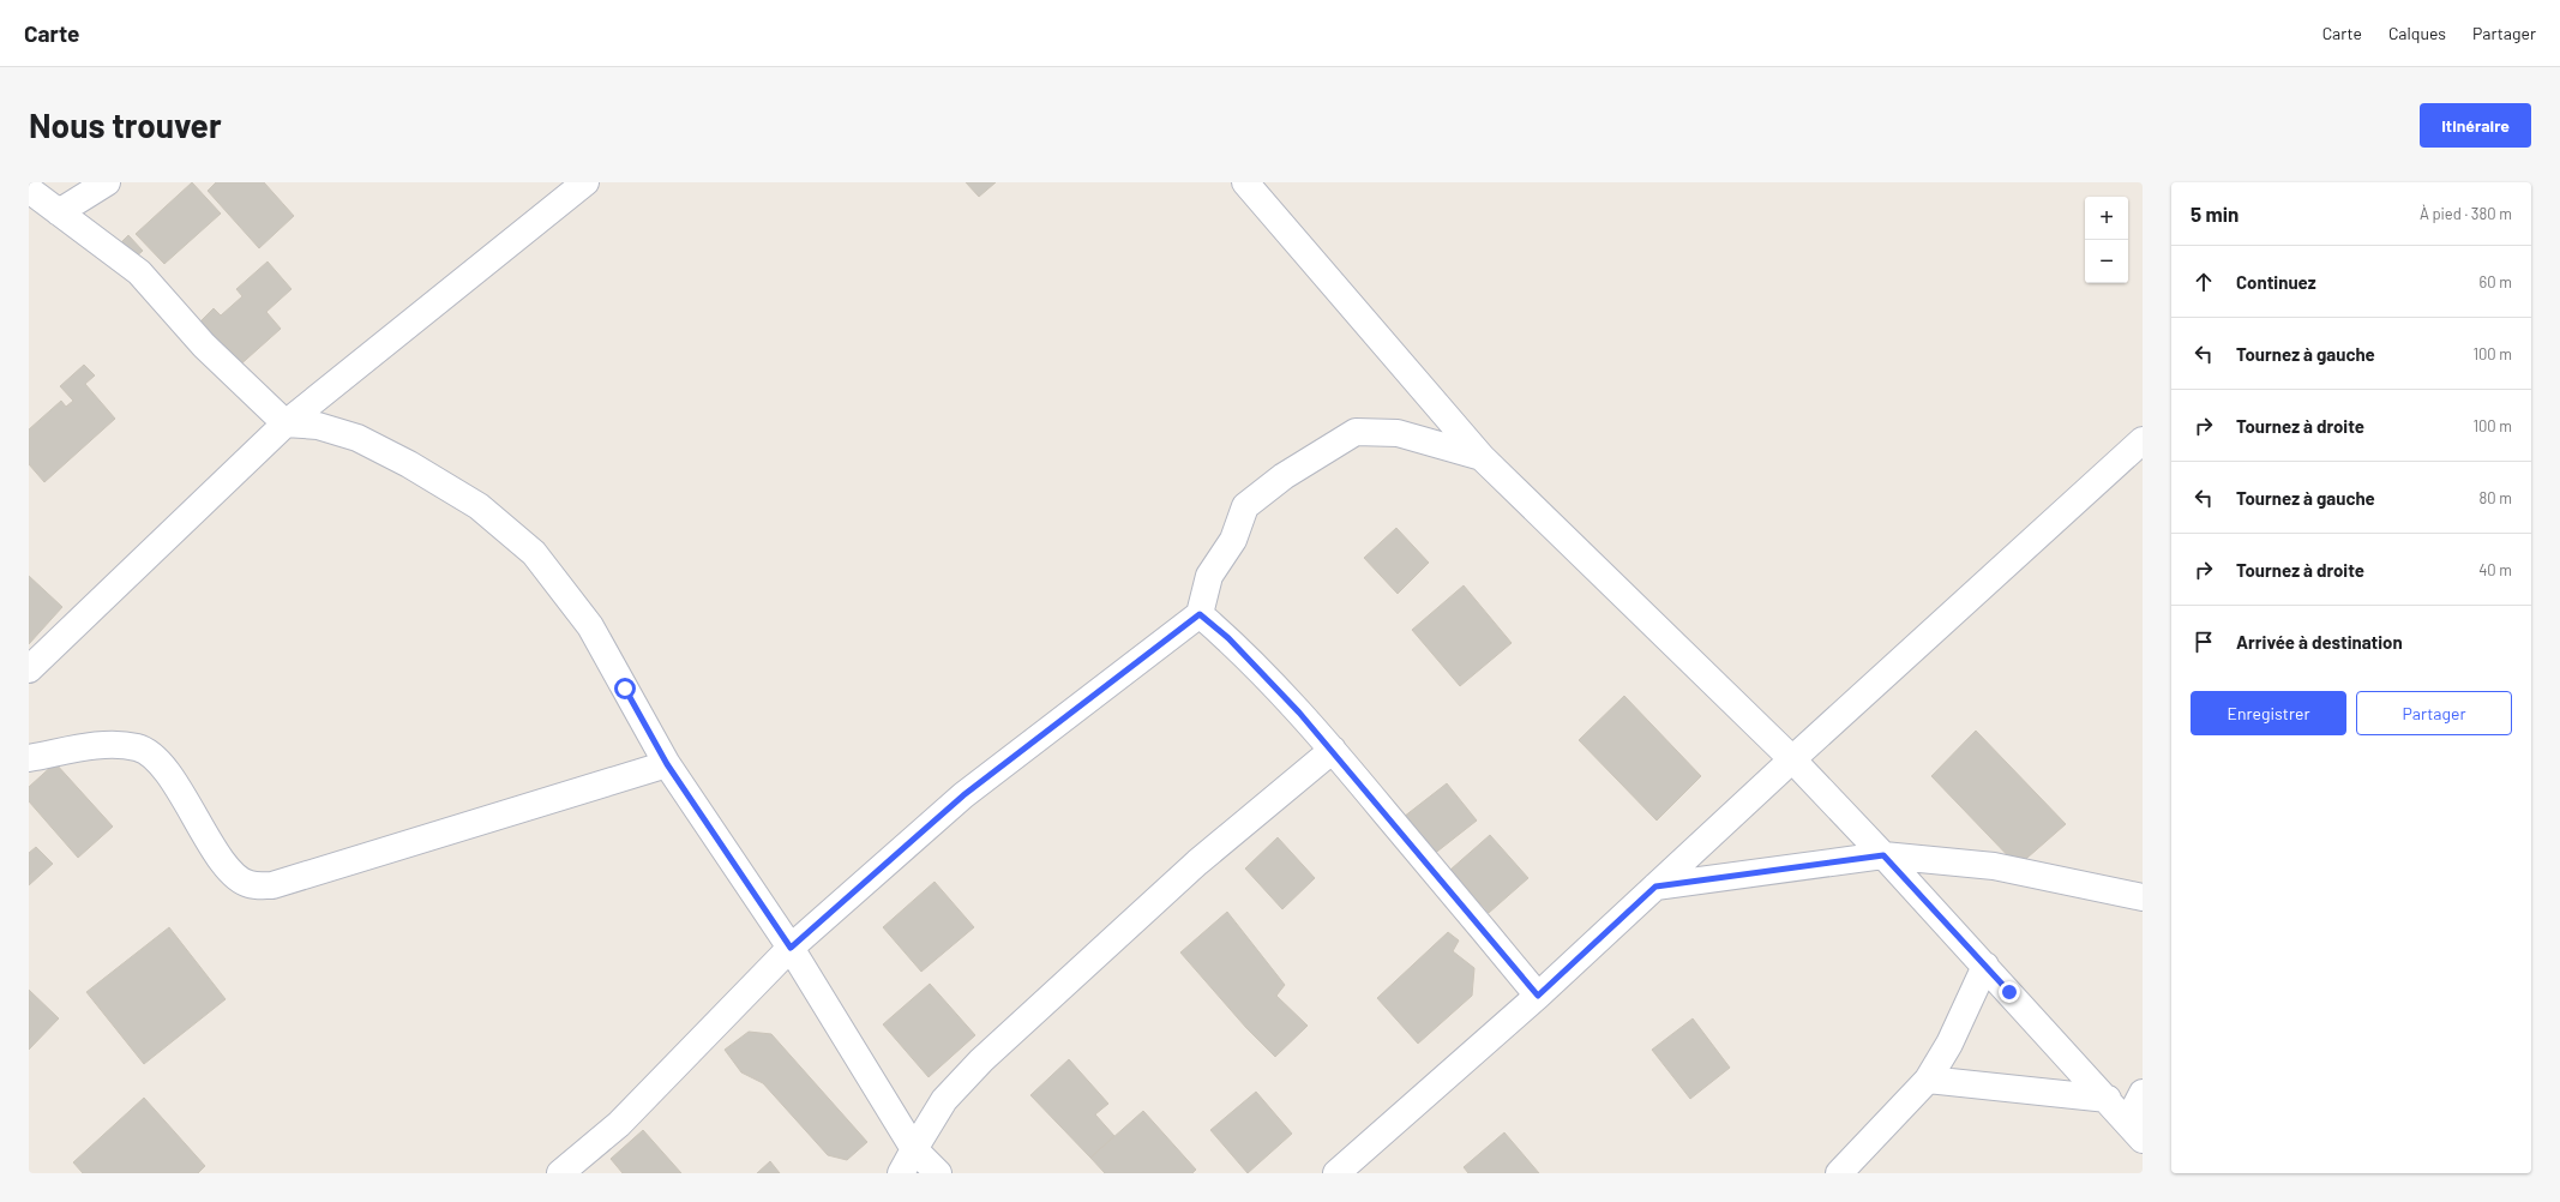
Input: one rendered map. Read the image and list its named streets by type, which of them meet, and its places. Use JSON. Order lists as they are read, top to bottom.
{
  "page": {
    "header": "Carte",
    "nav": ["Carte", "Calques", "Partager"],
    "buttons": [
      "Itinéraire",
      ["Enregistrer", "Partager"]
    ],
    "title": "Nous trouver",
    "heading": ["5 min", "À pied · 380 m"],
    "map_buttons": ["+", "−"],
    "list": [
      ["Continuez", "60 m"],
      ["Tournez à gauche", "100 m"],
      ["Tournez à droite", "100 m"],
      ["Tournez à gauche", "80 m"],
      ["Tournez à droite", "40 m"],
      "Arrivée à destination"
    ]
  }
}
